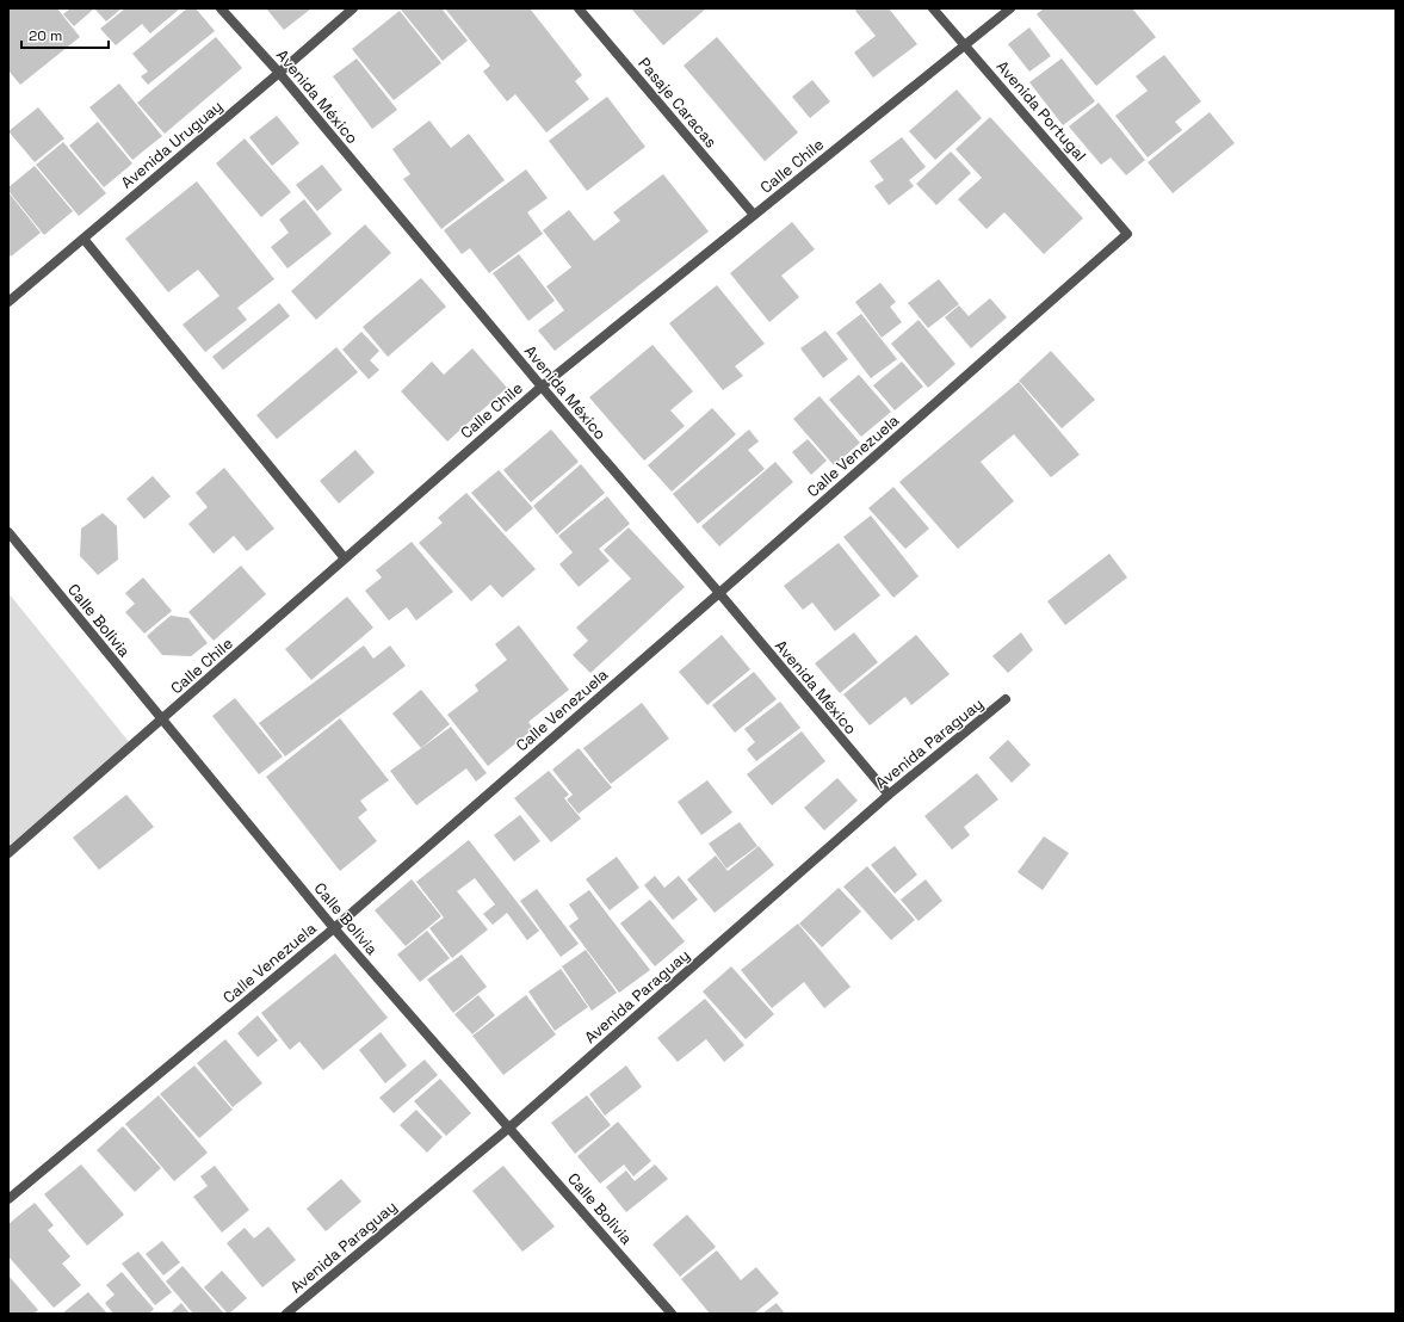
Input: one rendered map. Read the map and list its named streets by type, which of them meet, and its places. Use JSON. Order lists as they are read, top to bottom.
{
  "streets": {
    "street": [
      "Avenida México",
      "Pasaje Caracas",
      "Avenida Portugal",
      "Avenida Uruguay",
      "Calle Chile",
      "Calle Venezuela",
      "Calle Bolivia",
      "Avenida Paraguay"
    ]
  },
  "crossings": [
    ["Avenida México", "Avenida Uruguay"],
    ["Avenida México", "Calle Chile"],
    ["Avenida México", "Calle Venezuela"],
    ["Avenida México", "Avenida Paraguay"],
    ["Pasaje Caracas", "Calle Chile"],
    ["Avenida Portugal", "Calle Chile"],
    ["Avenida Portugal", "Calle Venezuela"],
    ["Calle Chile", "Calle Bolivia"],
    ["Calle Venezuela", "Calle Bolivia"],
    ["Calle Bolivia", "Avenida Paraguay"]
  ],
  "scale_bar": "20 m"
}
